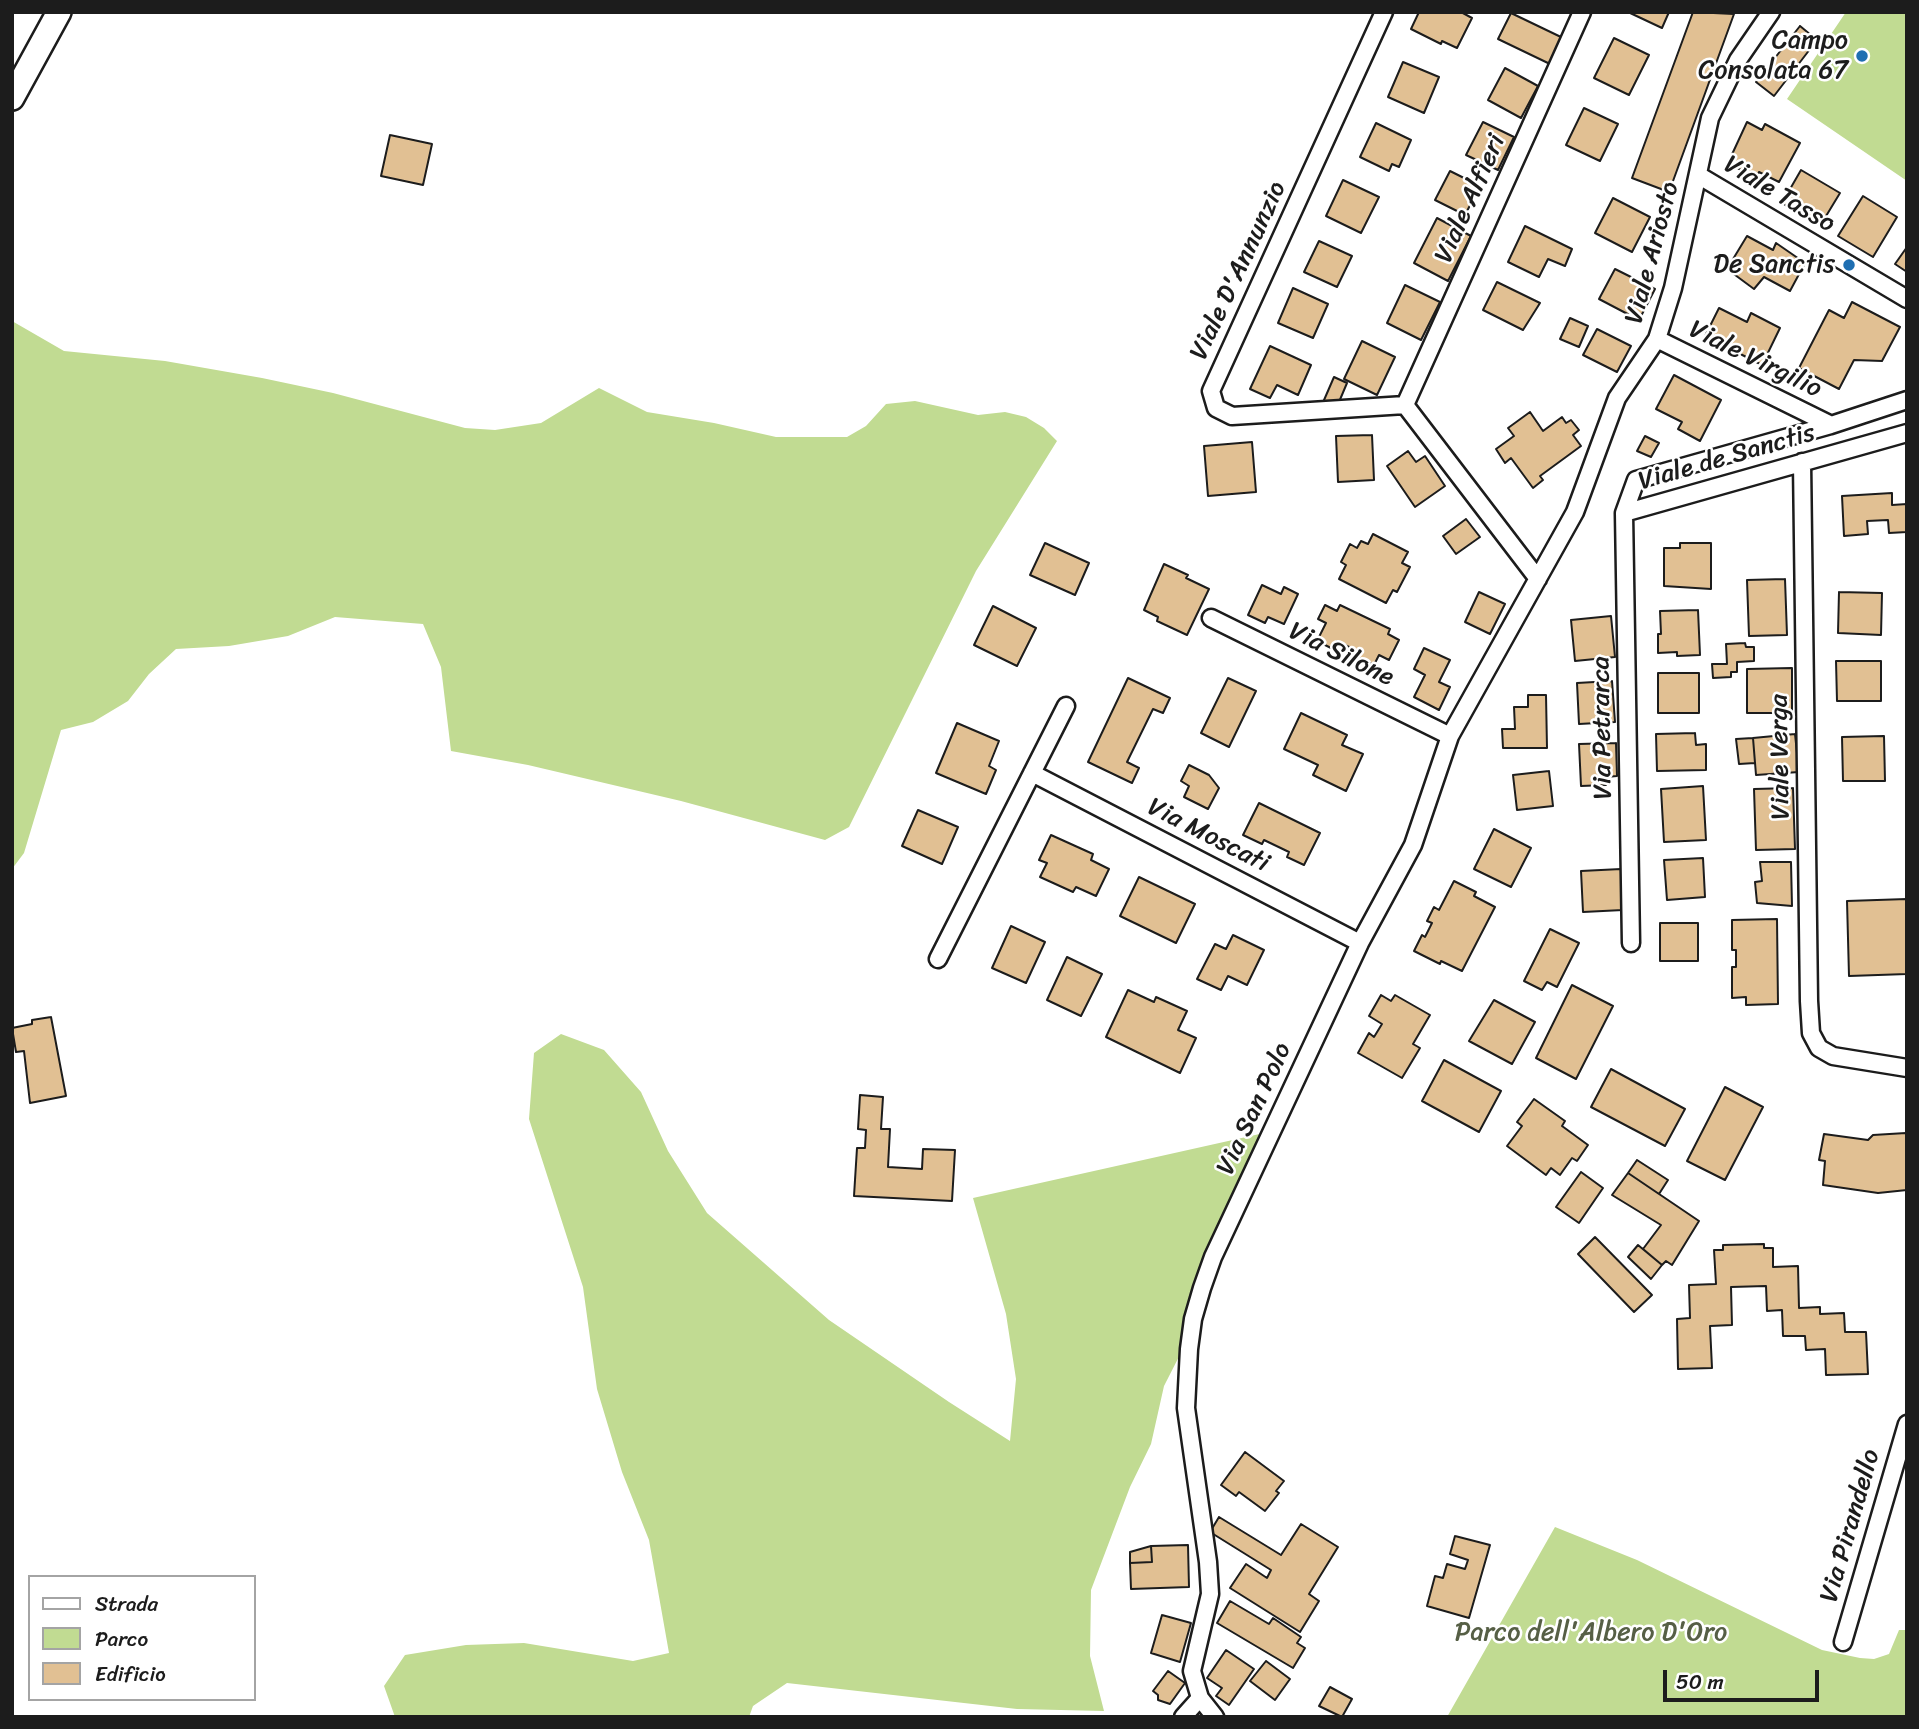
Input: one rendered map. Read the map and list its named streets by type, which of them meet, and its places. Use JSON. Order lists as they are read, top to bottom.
{
  "streets": {
    "street": [
      "Viale Tasso",
      "Viale Alfieri",
      "Viale Ariosto",
      "Viale D'Annunzio",
      "Viale Virgilio",
      "Viale de Sanctis",
      "Via Silone",
      "Via Petrarca",
      "Viale Verga",
      "Via Moscati",
      "Via San Polo",
      "Via Pirandello"
    ]
  },
  "crossings": [
    ["Viale Tasso", "Viale Ariosto"],
    ["Viale Alfieri", "Viale D'Annunzio"],
    ["Viale Ariosto", "Viale Virgilio"],
    ["Viale Ariosto", "Via San Polo"],
    ["Viale Virgilio", "Viale de Sanctis"],
    ["Viale de Sanctis", "Via Petrarca"],
    ["Viale de Sanctis", "Viale Verga"],
    ["Via Silone", "Via San Polo"],
    ["Via Moscati", "Via San Polo"]
  ],
  "parks": ["Parco dell'Albero D'Oro"],
  "places": ["Campo Consolata 67", "De Sanctis"],
  "legend": ["Strada", "Parco", "Edificio"],
  "scale_bar": "50 m"
}
